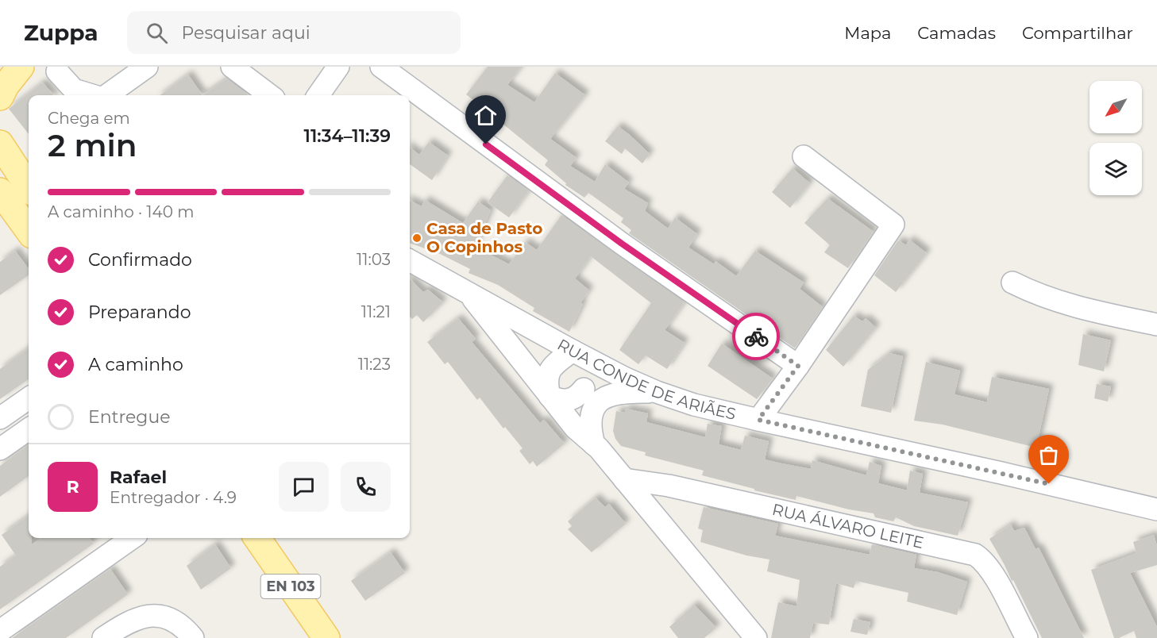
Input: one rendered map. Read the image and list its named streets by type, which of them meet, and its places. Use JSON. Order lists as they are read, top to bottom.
{
  "streets": {
    "main road": ["EN 103"],
    "street": ["RUA CONDE DE ARIÃES", "RUA ÁLVARO LEITE"]
  },
  "places": ["Casa de Pasto O Copinhos"],
  "north": "bottom left",
  "page": {
    "header": "Zuppa",
    "search": "Pesquisar aqui",
    "nav": ["Mapa", "Camadas", "Compartilhar"],
    "heading": ["2 min", "Chega em", "11:34–11:39"],
    "panel": ["Rafael", "Entregador · 4.9"],
    "bar": "A caminho · 140 m",
    "list": [
      ["Confirmado", "11:03"],
      ["Preparando", "11:21"],
      ["A caminho", "11:23"],
      "Entregue"
    ],
    "round": "R"
  }
}
